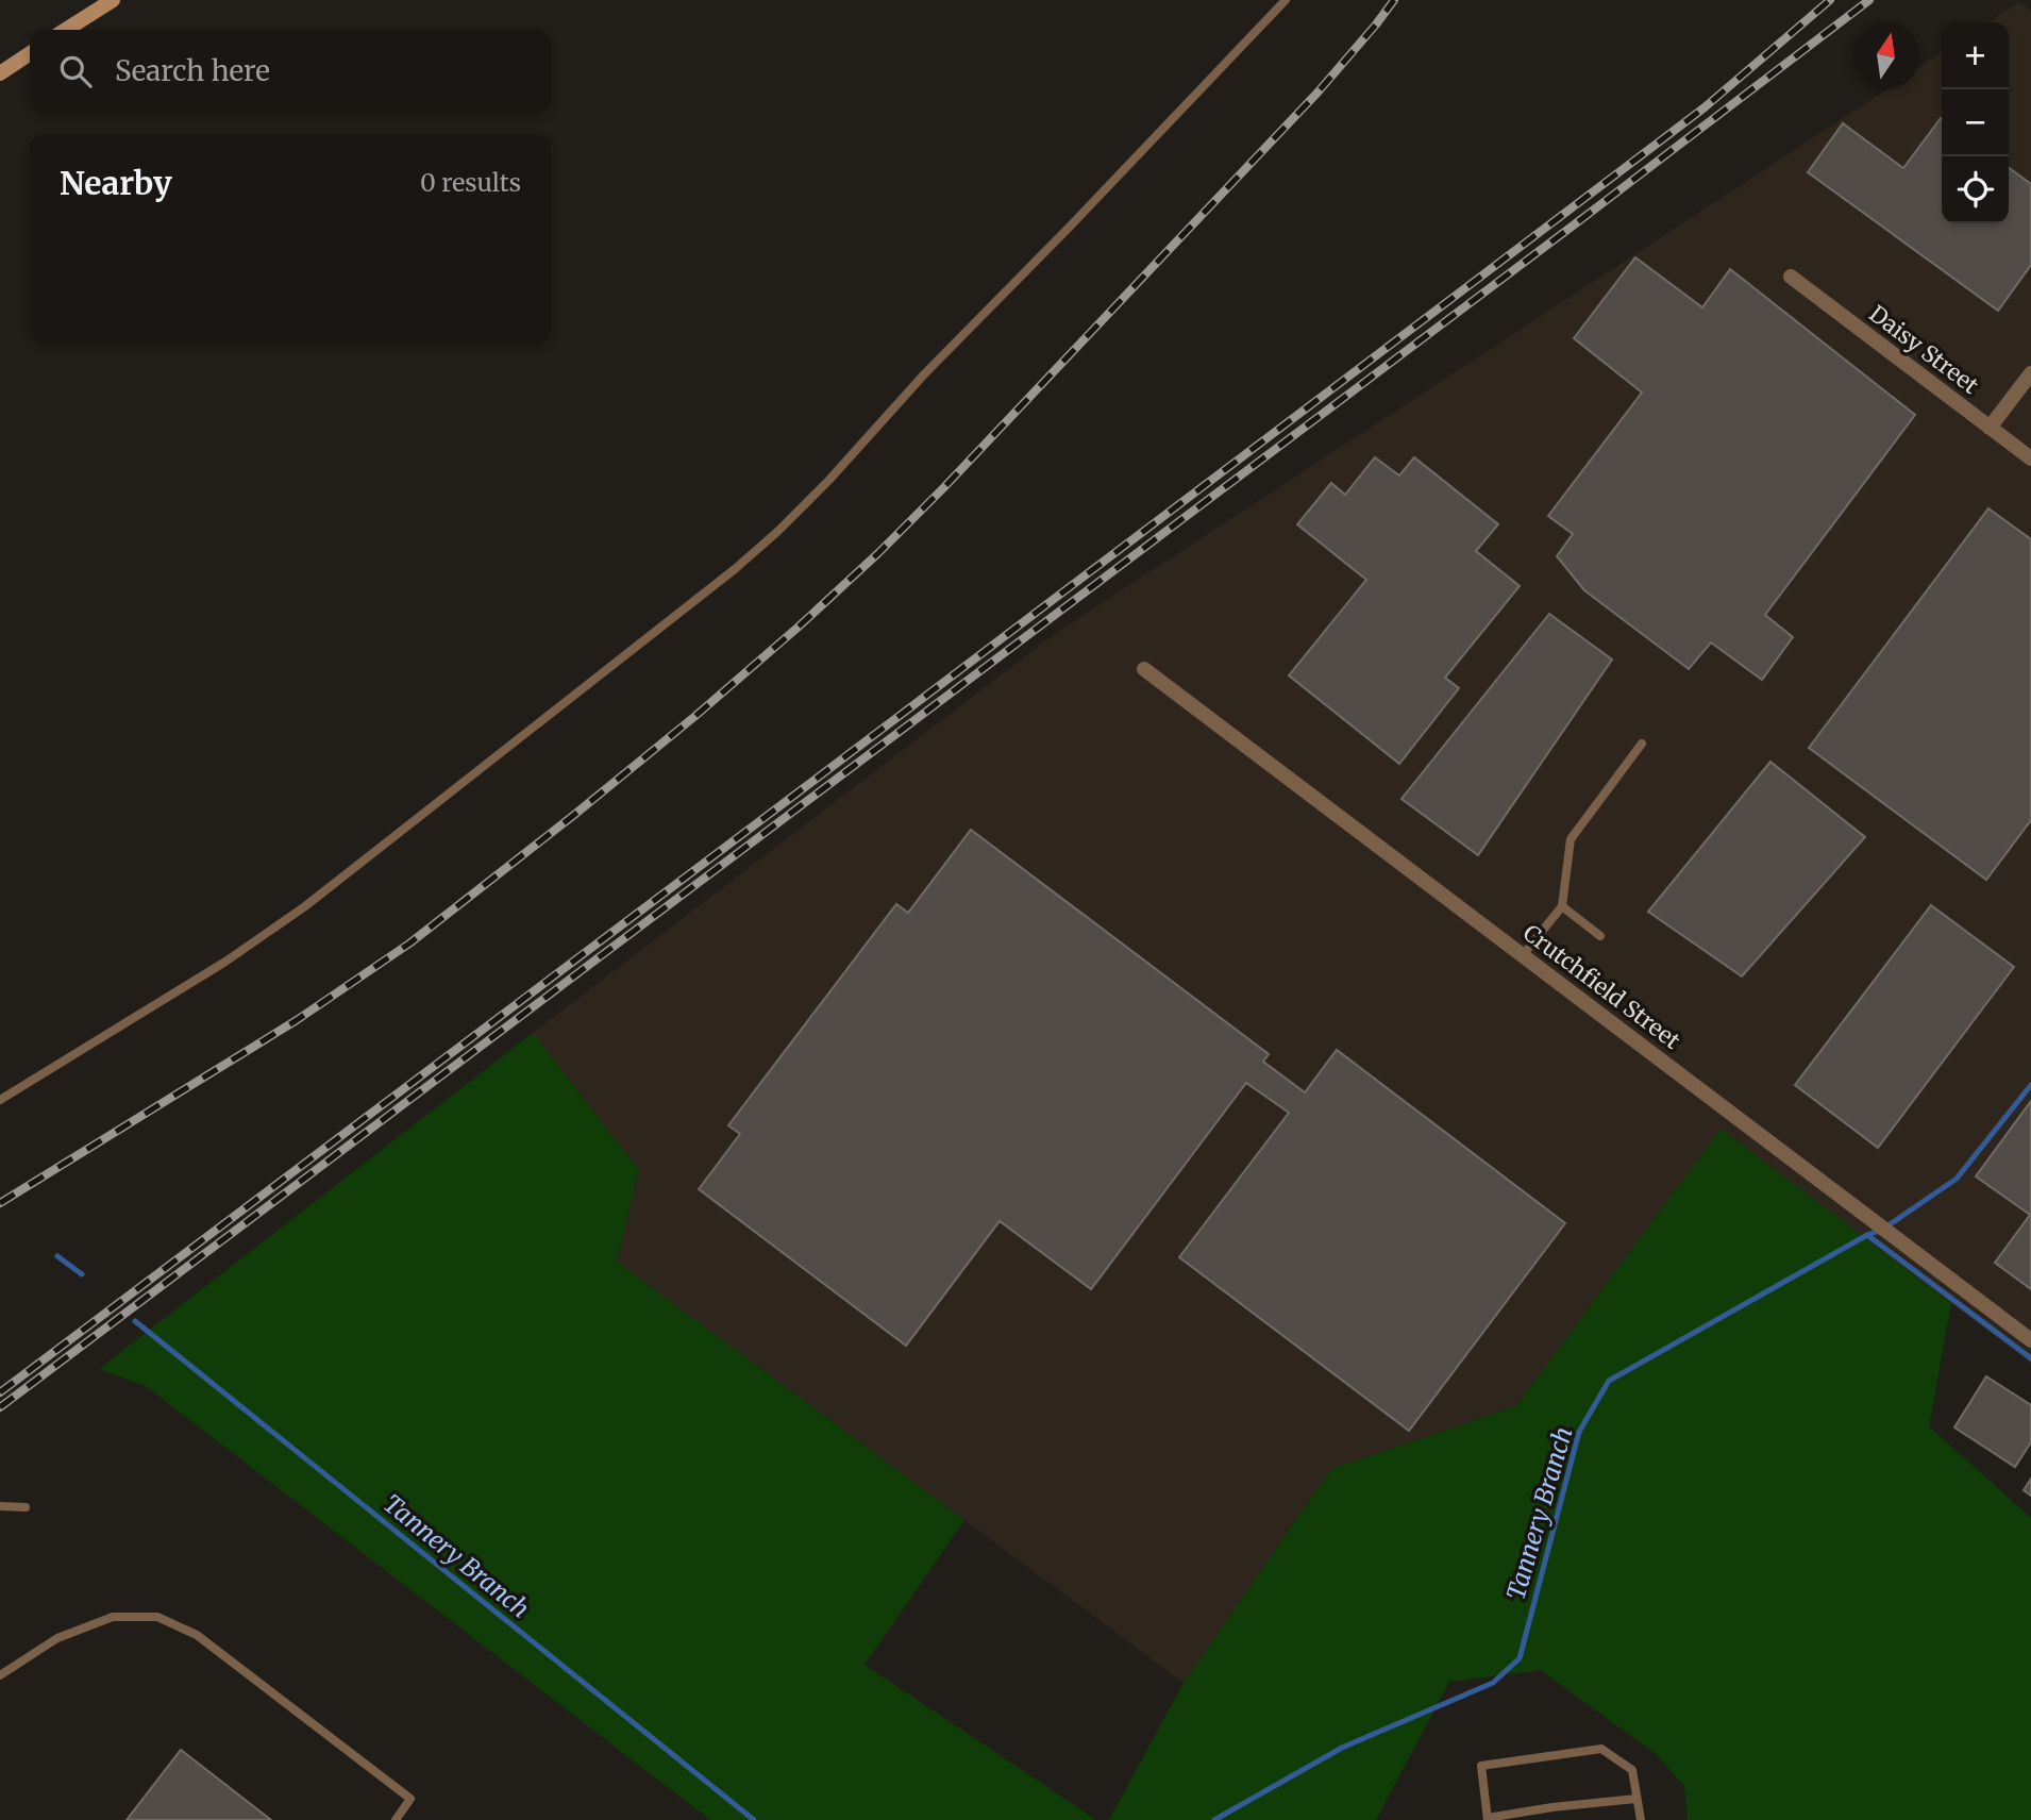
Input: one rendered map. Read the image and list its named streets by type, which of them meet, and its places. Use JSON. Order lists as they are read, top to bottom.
{
  "streets": {
    "street": ["Daisy Street", "Crutchfield Street"]
  },
  "water": ["Tannery Branch"],
  "north": "top",
  "page": {
    "map_buttons": ["+", "−"],
    "search": "Search here",
    "heading": ["Nearby", "0 results"]
  }
}
